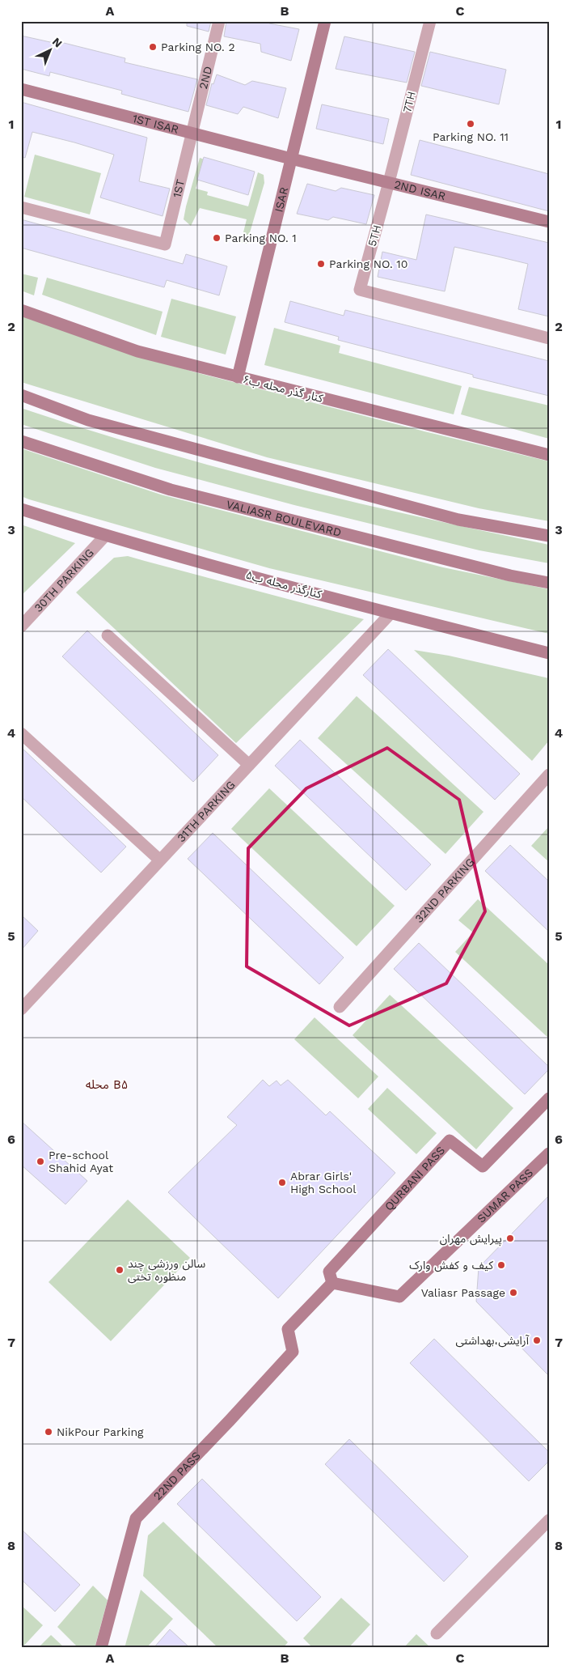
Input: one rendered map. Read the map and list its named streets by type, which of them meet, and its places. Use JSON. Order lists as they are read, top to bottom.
{
  "streets": {
    "street": [
      "2ND",
      "7TH",
      "1ST ISAR",
      "1ST",
      "2ND ISAR",
      "ISAR",
      "5TH",
      "کنار گذر محله ب۶",
      "VALIASR BOULEVARD",
      "30TH PARKING",
      "کنارگذر محله ب۵",
      "31TH PARKING",
      "32ND PARKING",
      "QURBANI PASS",
      "SUMAR PASS",
      "22ND PASS"
    ]
  },
  "crossings": [
    ["2ND", "1ST ISAR"],
    ["2ND", "1ST"],
    ["7TH", "2ND ISAR"],
    ["7TH", "5TH"],
    ["1ST ISAR", "1ST"],
    ["1ST ISAR", "2ND ISAR"],
    ["1ST ISAR", "ISAR"],
    ["2ND ISAR", "ISAR"],
    ["2ND ISAR", "5TH"],
    ["ISAR", "کنار گذر محله ب۶"],
    ["30TH PARKING", "کنارگذر محله ب۵"],
    ["کنارگذر محله ب۵", "31TH PARKING"],
    ["QURBANI PASS", "SUMAR PASS"],
    ["QURBANI PASS", "22ND PASS"],
    ["SUMAR PASS", "22ND PASS"]
  ],
  "districts": ["محله B۵"],
  "places": [
    "Parking NO. 2",
    "Parking NO. 11",
    "Parking NO. 1",
    "Parking NO. 10",
    "Pre-school Shahid Ayat",
    "Abrar Girls' High School",
    "پیرایش مهران",
    "کیف و کفش وارک",
    "سالن ورزشی چند منظوره تختی",
    "Valiasr Passage",
    "آرایشی،بهداشتی",
    "NikPour Parking"
  ],
  "north": "top right",
  "grid": {
    "columns": ["A", "B", "C"],
    "rows": [
      "1",
      "2",
      "3",
      "4",
      "5",
      "6",
      "7",
      "8"
    ]
  }
}
